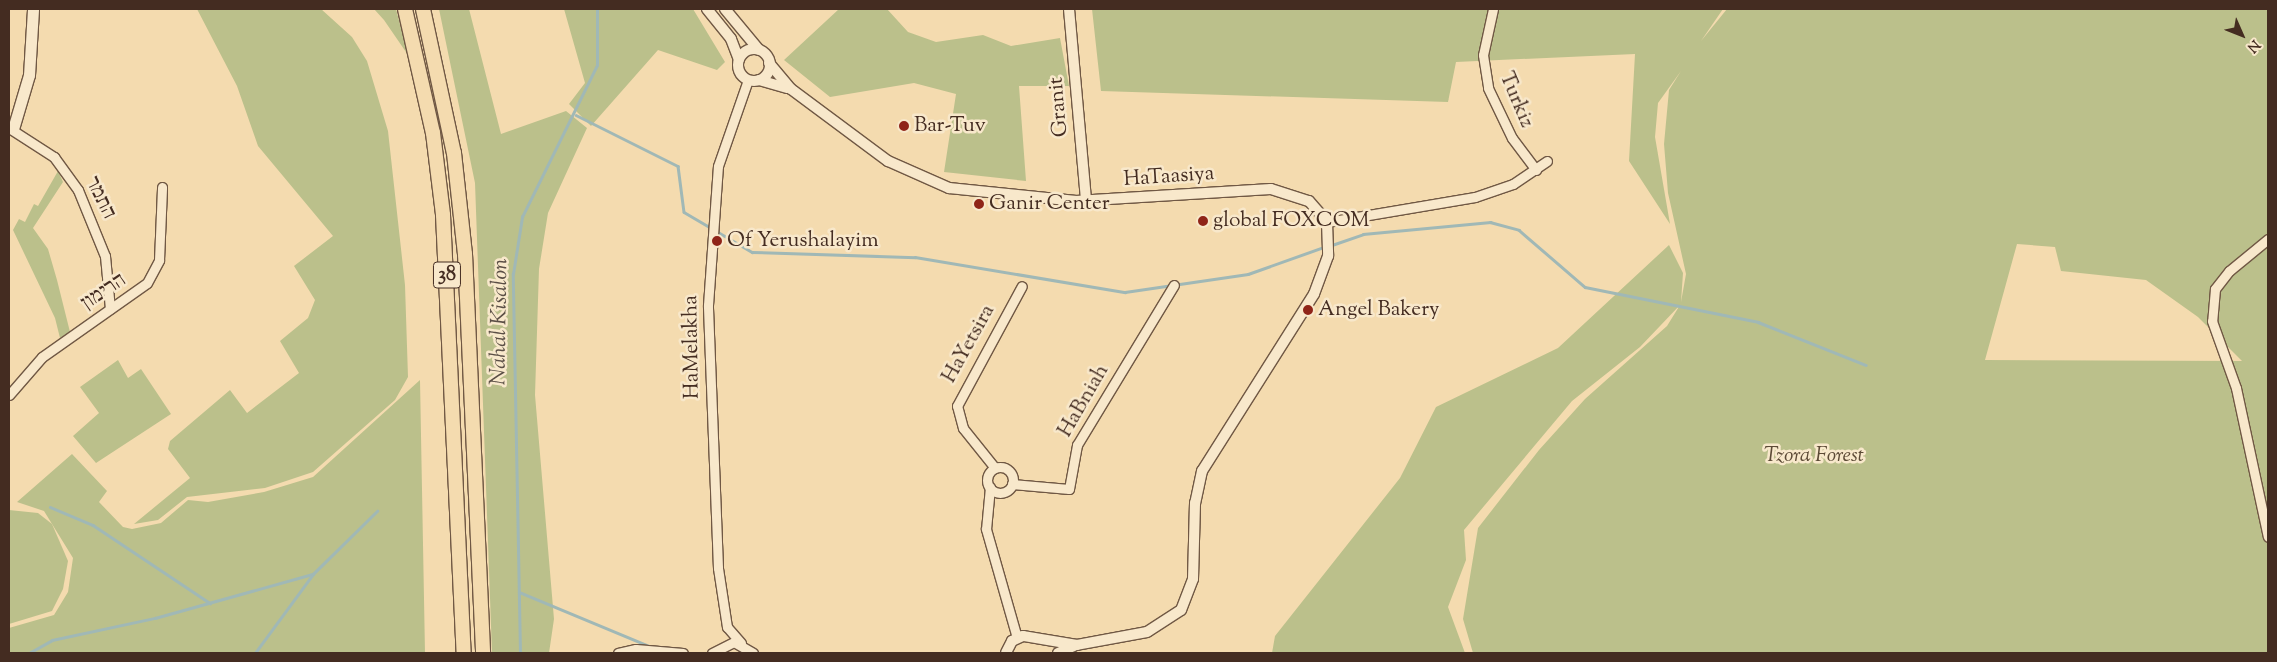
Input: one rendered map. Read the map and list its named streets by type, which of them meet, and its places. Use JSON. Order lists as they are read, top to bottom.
{
  "streets": {
    "highway": ["38"],
    "street": [
      "Turkiz",
      "Granit",
      "HaTaasiya",
      "התמר",
      "הרימון",
      "HaYetsira",
      "HaMelakha",
      "HaBniah"
    ]
  },
  "crossings": [
    ["Granit", "HaTaasiya"],
    ["HaTaasiya", "HaMelakha"],
    ["התמר", "הרימון"],
    ["HaYetsira", "HaBniah"]
  ],
  "water": ["Nahal Kisalon"],
  "parks": ["Tzora Forest"],
  "places": [
    "Bar-Tuv",
    "Ganir Center",
    "global FOXCOM",
    "Of Yerushalayim",
    "Angel Bakery"
  ],
  "north": "bottom right"
}
